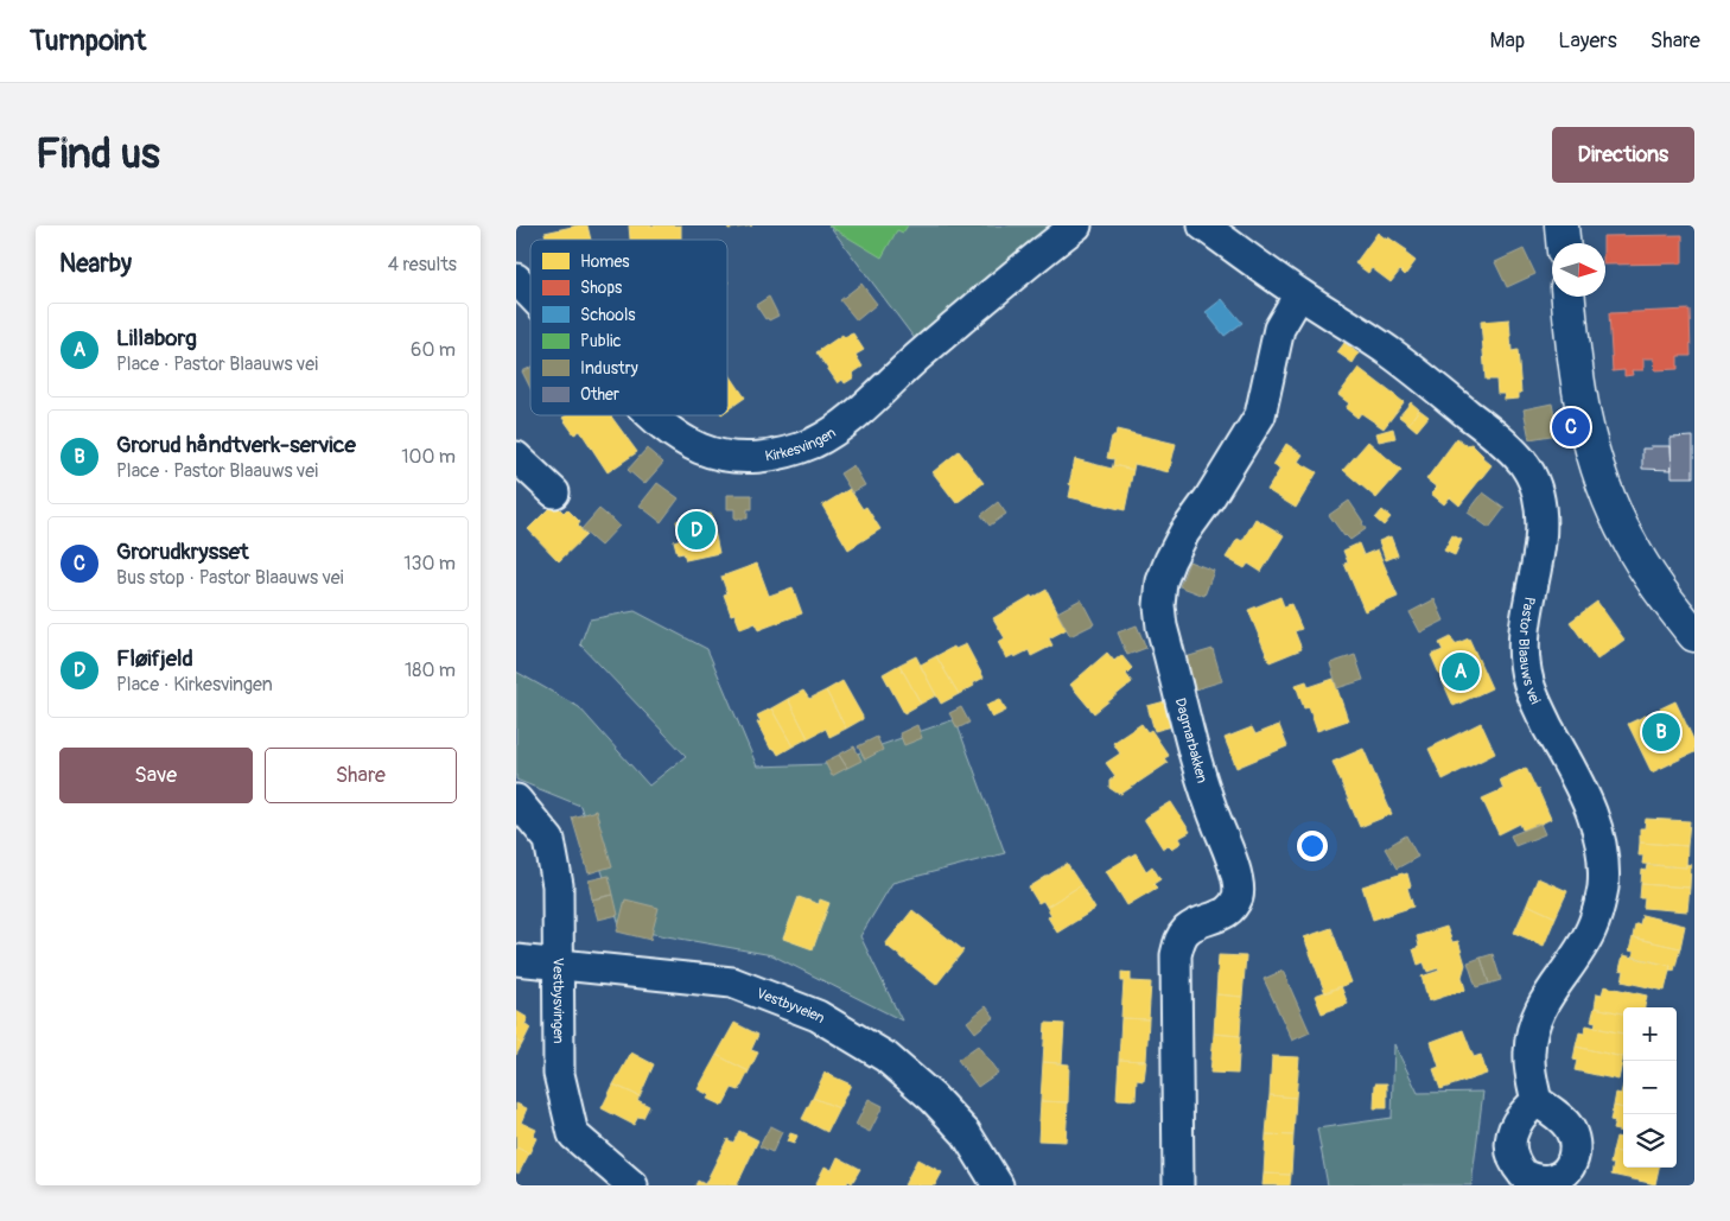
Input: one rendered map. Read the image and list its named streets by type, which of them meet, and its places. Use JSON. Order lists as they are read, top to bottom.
{
  "streets": {
    "street": [
      "Kirkesvingen",
      "Pastor Blaauws vei",
      "Dagmarbakken",
      "Vestbysvingen",
      "Vestbyveien"
    ]
  },
  "crossings": [
    ["Pastor Blaauws vei", "Dagmarbakken"],
    ["Vestbysvingen", "Vestbyveien"]
  ],
  "legend": [
    "Homes",
    "Shops",
    "Schools",
    "Public",
    "Industry",
    "Other"
  ],
  "north": "right",
  "page": {
    "header": "Turnpoint",
    "nav": ["Map", "Layers", "Share"],
    "buttons": [
      "Directions",
      ["Save", "Share"]
    ],
    "title": "Find us",
    "heading": ["Nearby", "4 results"],
    "list": [
      {
        "mark": "A",
        "name": "Lillaborg",
        "note": "Place · Pastor Blaauws vei",
        "value": "60 m"
      },
      {
        "mark": "B",
        "name": "Grorud håndtverk-service",
        "note": "Place · Pastor Blaauws vei",
        "value": "100 m"
      },
      {
        "mark": "C",
        "name": "Grorudkrysset",
        "note": "Bus stop · Pastor Blaauws vei",
        "value": "130 m"
      },
      {
        "mark": "D",
        "name": "Fløifjeld",
        "note": "Place · Kirkesvingen",
        "value": "180 m"
      }
    ],
    "pins": [
      "C",
      "D",
      "A",
      "B"
    ],
    "map_buttons": ["+", "−"]
  }
}
